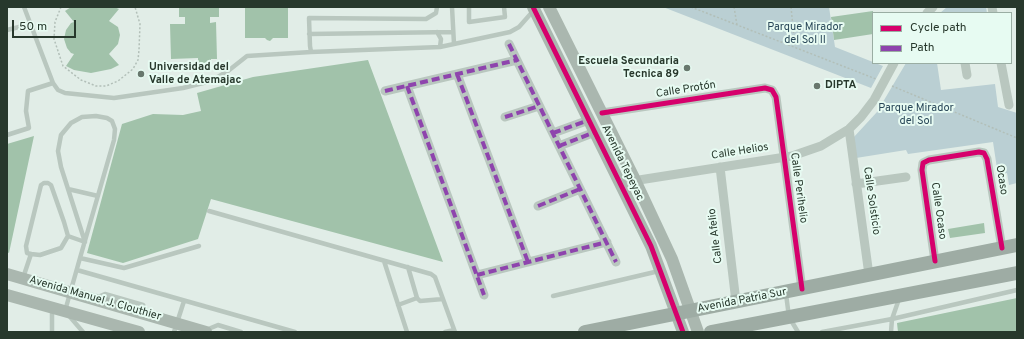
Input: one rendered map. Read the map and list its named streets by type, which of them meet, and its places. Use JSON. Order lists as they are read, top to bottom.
{
  "streets": {
    "main road": ["Avenida Patria Sur"],
    "street": [
      "Calle Protón",
      "Calle Helios",
      "Avenida Tepeyac",
      "Ocaso",
      "Calle Perihelio",
      "Calle Solsticio",
      "Calle Ocaso",
      "Calle Afelio",
      "Avenida Manuel J. Clouthier"
    ]
  },
  "crossings": [
    ["Calle Protón", "Avenida Tepeyac"],
    ["Calle Protón", "Calle Perihelio"],
    ["Calle Helios", "Avenida Tepeyac"],
    ["Calle Helios", "Calle Perihelio"],
    ["Calle Helios", "Calle Solsticio"],
    ["Calle Helios", "Calle Afelio"],
    ["Avenida Tepeyac", "Avenida Patria Sur"],
    ["Ocaso", "Calle Ocaso"],
    ["Ocaso", "Avenida Patria Sur"],
    ["Calle Perihelio", "Avenida Patria Sur"],
    ["Calle Solsticio", "Avenida Patria Sur"],
    ["Calle Ocaso", "Avenida Patria Sur"],
    ["Calle Afelio", "Avenida Patria Sur"]
  ],
  "parks": ["Parque Mirador del Sol II", "Parque Mirador del Sol"],
  "places": ["Escuela Secundaria Tecnica 89", "Universidad del Valle de Atemajac", "DIPTA"],
  "legend": ["Cycle path", "Path"],
  "scale_bar": "50 m"
}
